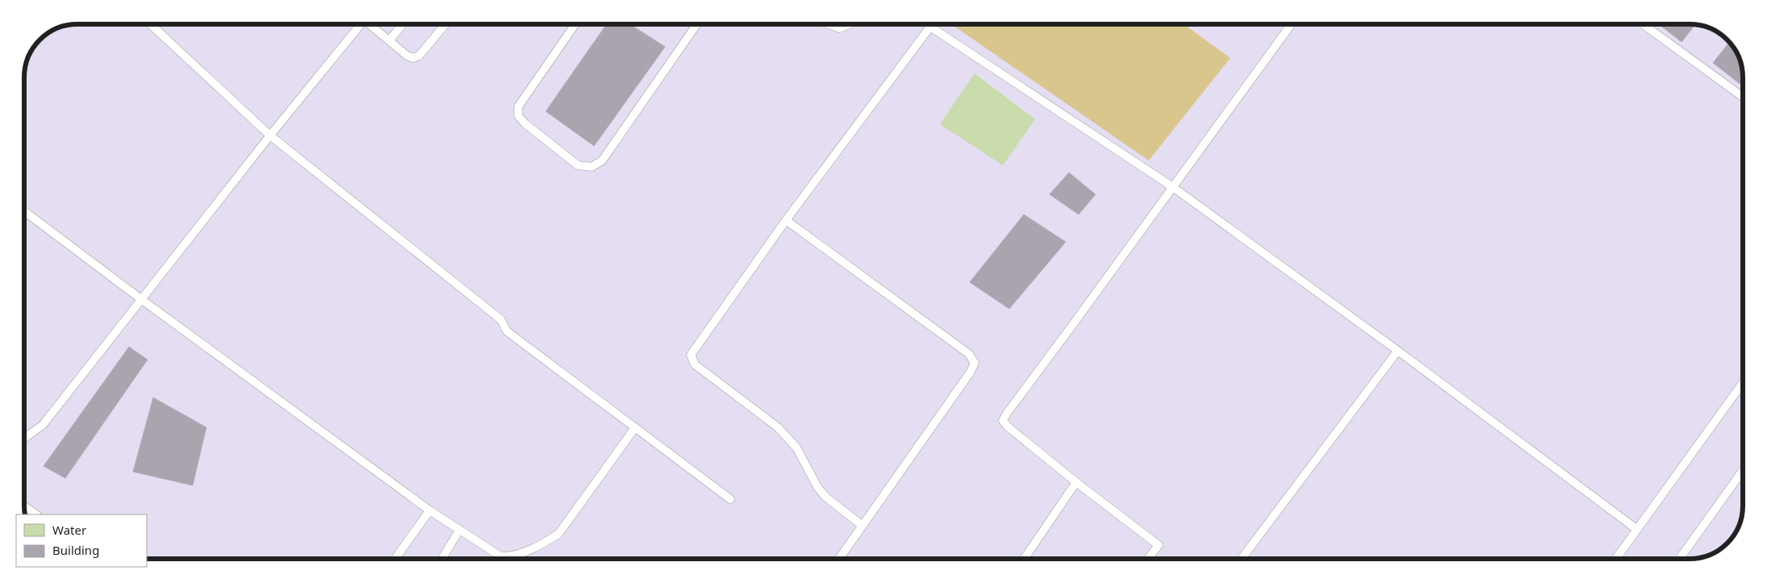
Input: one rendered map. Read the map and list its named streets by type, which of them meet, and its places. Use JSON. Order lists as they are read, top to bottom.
{
  "legend": ["Water", "Building"]
}
